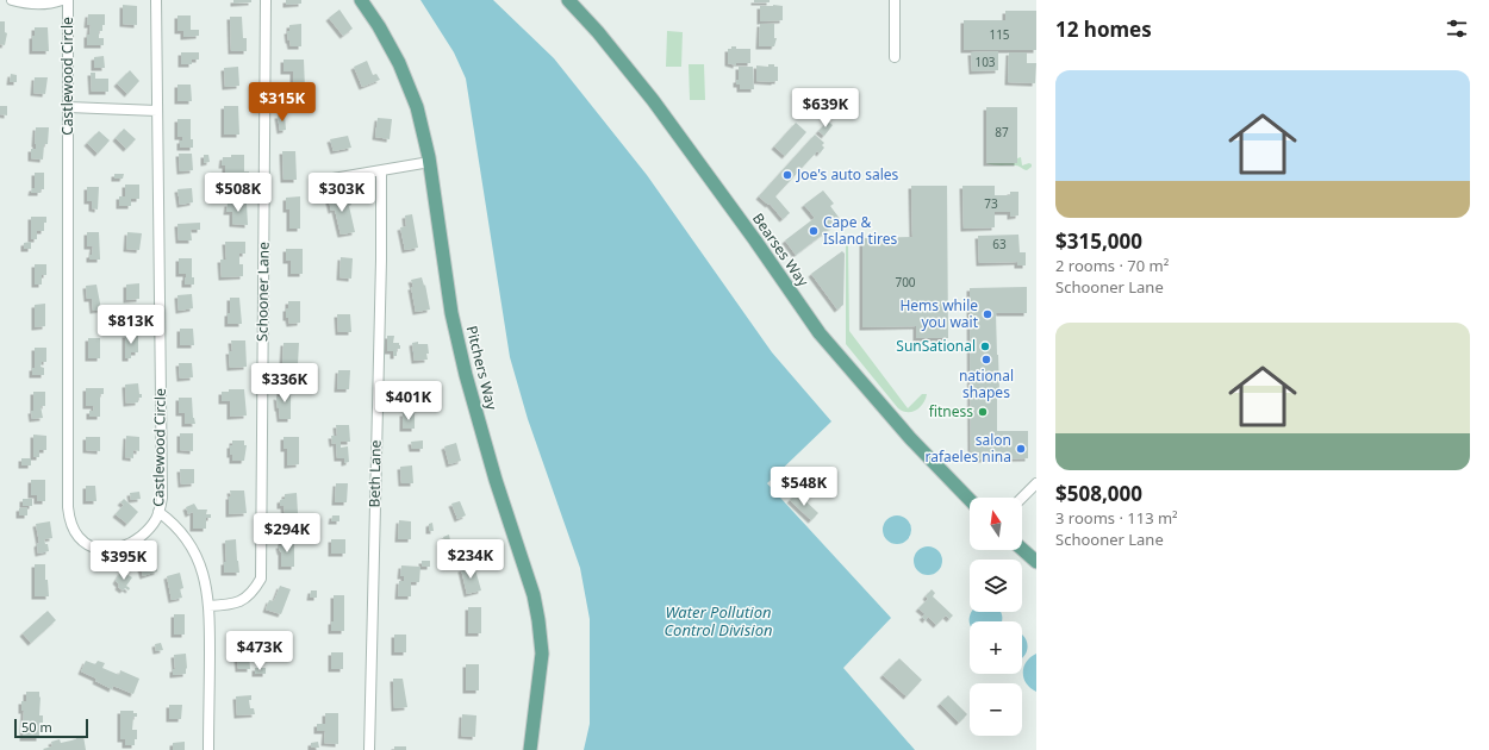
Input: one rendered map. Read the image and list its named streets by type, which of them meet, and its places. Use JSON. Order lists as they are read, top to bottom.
{
  "streets": {
    "main road": ["Bearses Way", "Pitchers Way"],
    "street": ["Castlewood Circle", "Schooner Lane", "Beth Lane"]
  },
  "water": ["Water Pollution Control Division"],
  "places": [
    "Joe's auto sales",
    "Cape & Island tires",
    "Hems while you wait",
    "SunSational",
    "national shapes",
    "fitness",
    "salon rafaeles nina"
  ],
  "house_numbers": [
    "115",
    "103",
    "87",
    "73",
    "63",
    "700"
  ],
  "scale_bar": "50 m",
  "north": "top",
  "page": {
    "heading": "12 homes",
    "list": [
      {
        "name": "$315,000",
        "note": "2 rooms · 70 m² · Schooner Lane"
      },
      {
        "name": "$508,000",
        "note": "3 rooms · 113 m² · Schooner Lane"
      }
    ],
    "price": [
      "$315K",
      "$639K",
      "$508K",
      "$303K",
      "$813K",
      "$336K",
      "$401K",
      "$548K",
      "$294K",
      "$234K",
      "$395K",
      "$473K"
    ],
    "map_buttons": ["+", "−"],
    "scale": "50 m"
  }
}
